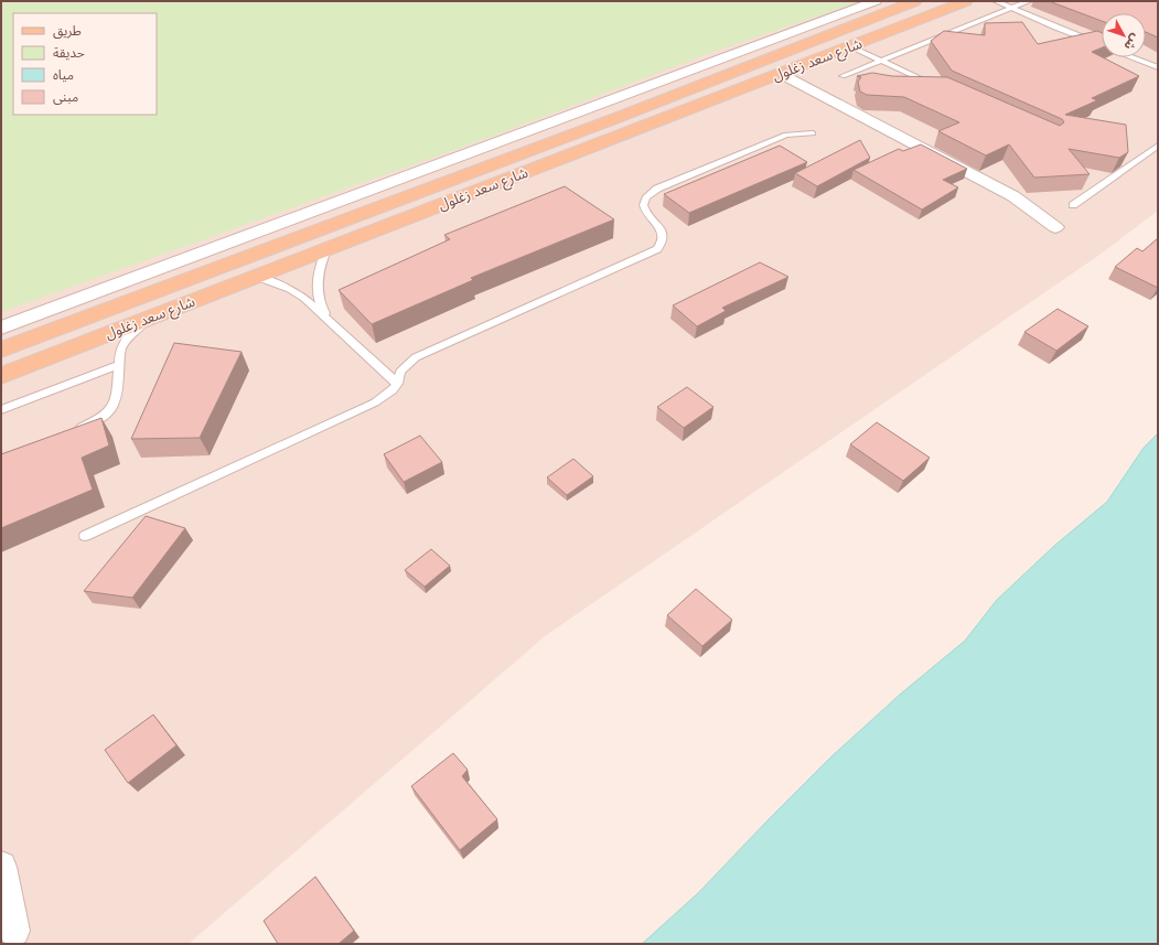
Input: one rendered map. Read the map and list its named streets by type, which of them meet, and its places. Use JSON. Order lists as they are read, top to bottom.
{
  "streets": {
    "main road": ["شارع سعد زغلول"]
  },
  "legend": [
    "طريق",
    "حديقة",
    "مياه",
    "مبنى"
  ],
  "north": "bottom right"
}
